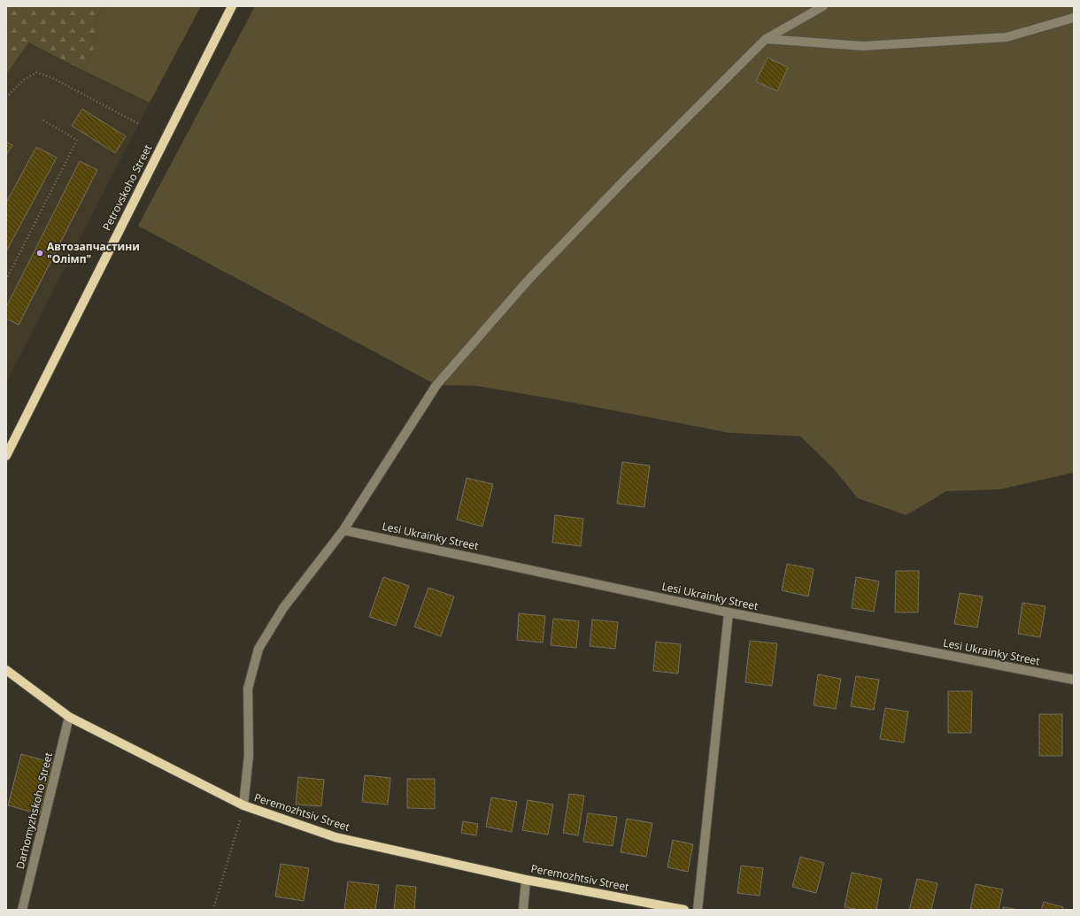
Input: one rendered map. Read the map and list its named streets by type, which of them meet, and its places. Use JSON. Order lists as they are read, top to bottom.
{
  "streets": {
    "main road": ["Petrovskoho Street", "Peremozhtsiv Street"],
    "street": ["Lesi Ukrainky Street", "Darhomyzhskoho Street"]
  },
  "crossings": [
    ["Darhomyzhskoho Street", "Peremozhtsiv Street"]
  ],
  "places": ["Автозапчастини \"Олімп\""]
}
